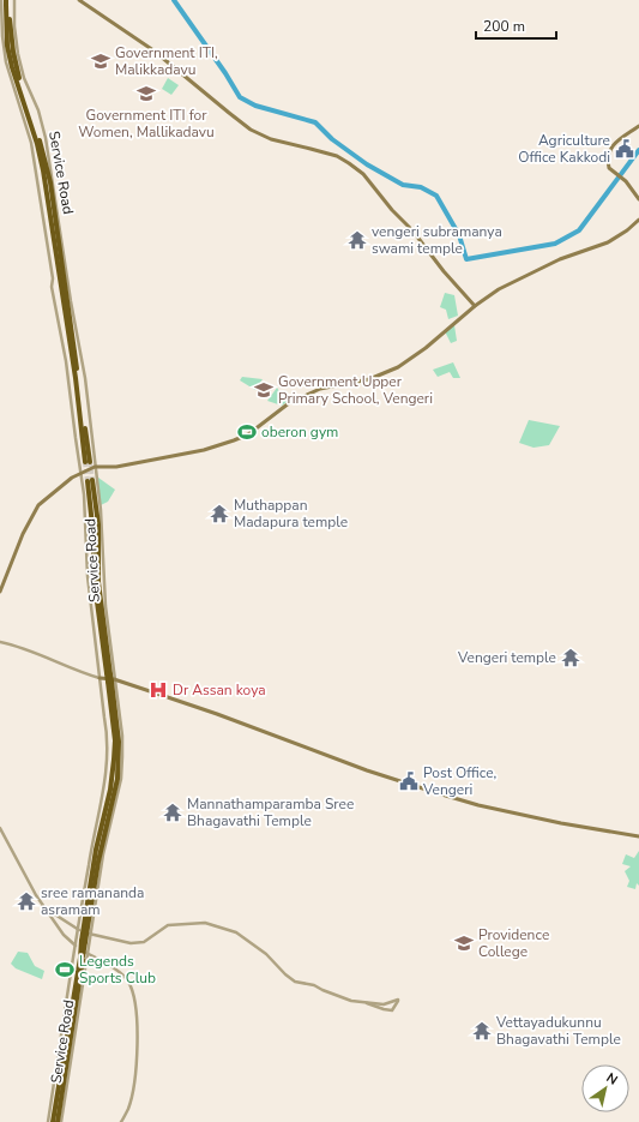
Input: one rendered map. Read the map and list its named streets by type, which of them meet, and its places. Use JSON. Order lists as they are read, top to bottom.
{
  "streets": {
    "street": ["Service Road"]
  },
  "places": {
    "school or university": [
      "Government ITI, Malikkadavu",
      "Government ITI for Women, Mallikadavu",
      "Government Upper Primary School, Vengeri",
      "Providence College"
    ],
    "public building": ["Agriculture Office Kakkodi", "Post Office, Vengeri"],
    "temple": [
      "vengeri subramanya swami temple",
      "Muthappan Madapura temple",
      "Vengeri temple",
      "Mannathamparamba Sree Bhagavathi Temple",
      "sree ramananda asramam",
      "Vettayadukunnu Bhagavathi Temple"
    ],
    "sports": ["oberon gym", "Legends Sports Club"],
    "hospital": ["Dr Assan koya"]
  },
  "scale_bar": "200 m",
  "north": "top right"
}
